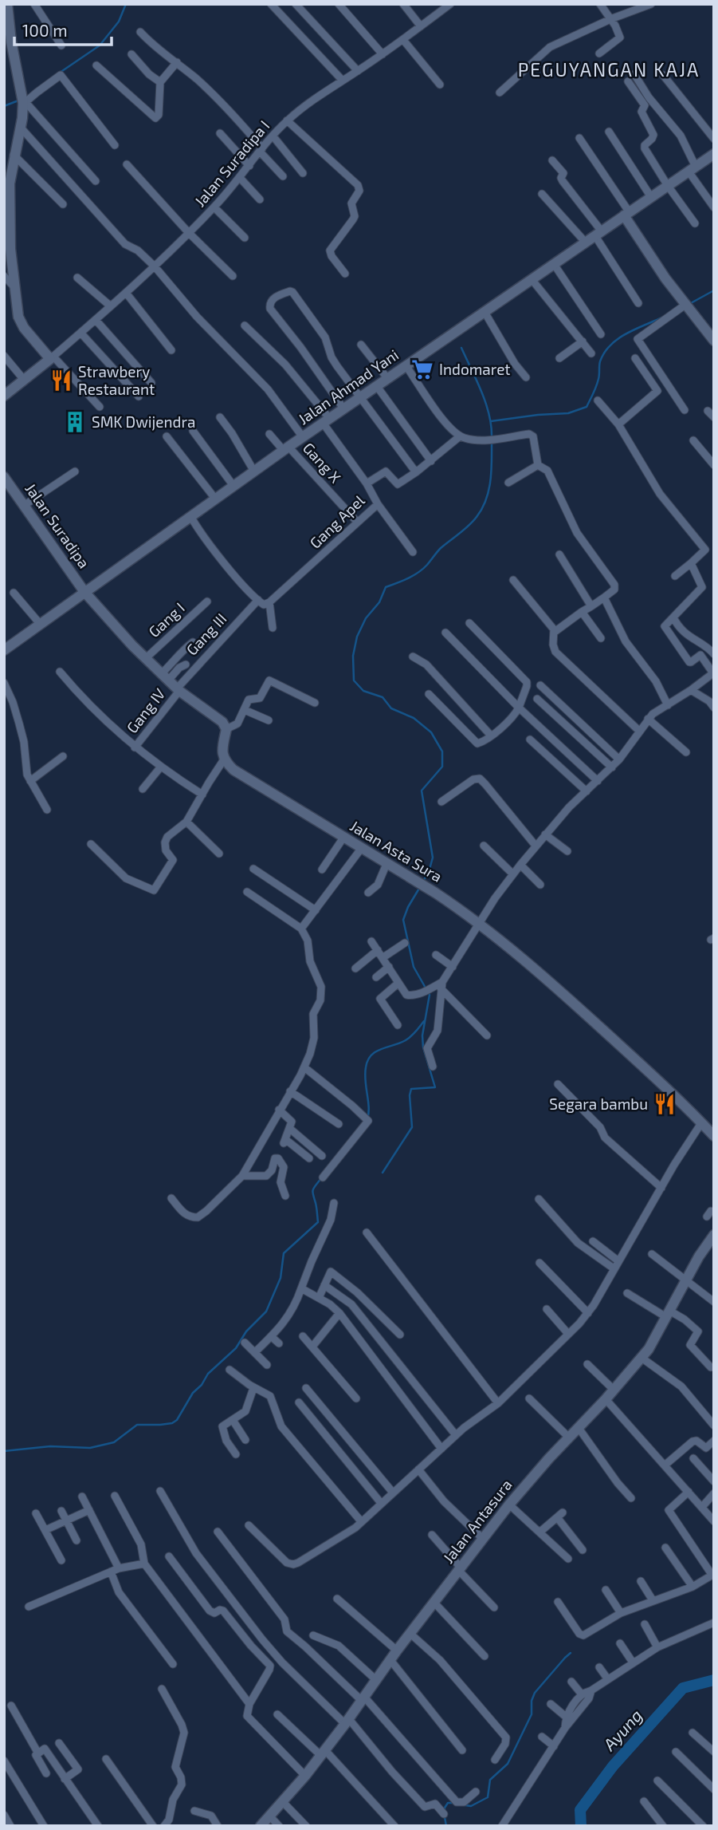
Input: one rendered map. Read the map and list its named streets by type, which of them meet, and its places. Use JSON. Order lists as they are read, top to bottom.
{
  "streets": {
    "main road": [
      "Jalan Ahmad Yani",
      "Jalan Suradipa",
      "Jalan Asta Sura",
      "Jalan Antasura"
    ],
    "street": [
      "Jalan Suradipa I",
      "Gang X",
      "Gang Apel",
      "Gang I",
      "Gang III",
      "Gang IV"
    ]
  },
  "crossings": [
    ["Jalan Ahmad Yani", "Gang X"],
    ["Jalan Ahmad Yani", "Gang Apel"],
    ["Jalan Ahmad Yani", "Jalan Suradipa"],
    ["Gang X", "Gang Apel"],
    ["Gang III", "Gang IV"]
  ],
  "districts": ["PEGUYANGAN KAJA"],
  "water": ["Ayung"],
  "places": {
    "supermarket": ["Indomaret"],
    "restaurant": ["Strawbery Restaurant", "Segara bambu"],
    "building": ["SMK Dwijendra"]
  },
  "scale_bar": "100 m"
}
